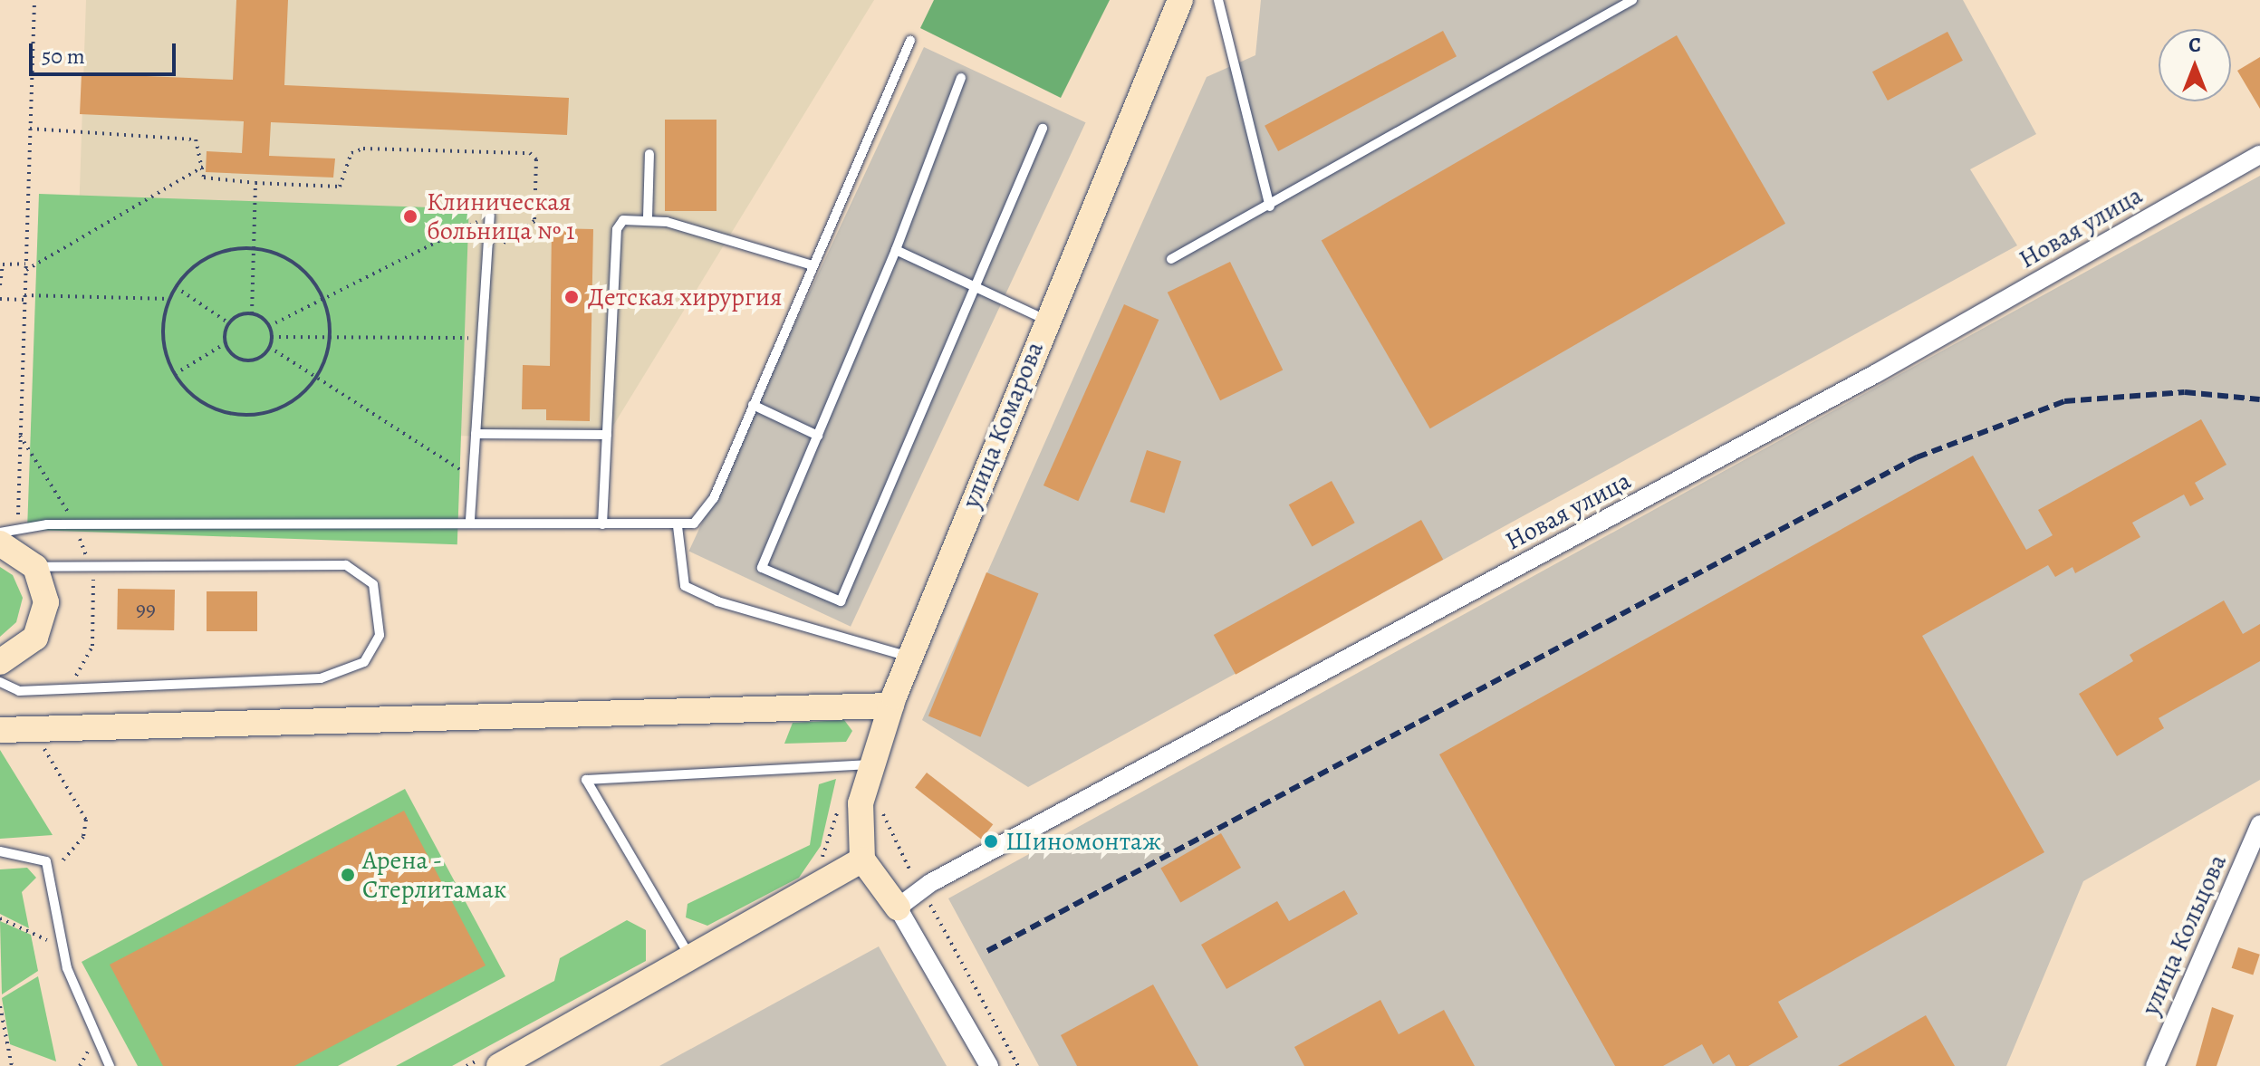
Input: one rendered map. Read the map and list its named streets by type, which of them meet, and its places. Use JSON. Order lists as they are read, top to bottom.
{
  "streets": {
    "street": ["Новая улица", "улица Комарова", "улица Кольцова"]
  },
  "places": [
    "Клиническая больница № 1",
    "Детская хирургия",
    "Шиномонтаж",
    "Арена - Стерлитамак"
  ],
  "house_numbers": ["99"],
  "scale_bar": "50 m",
  "north": "top"
}
